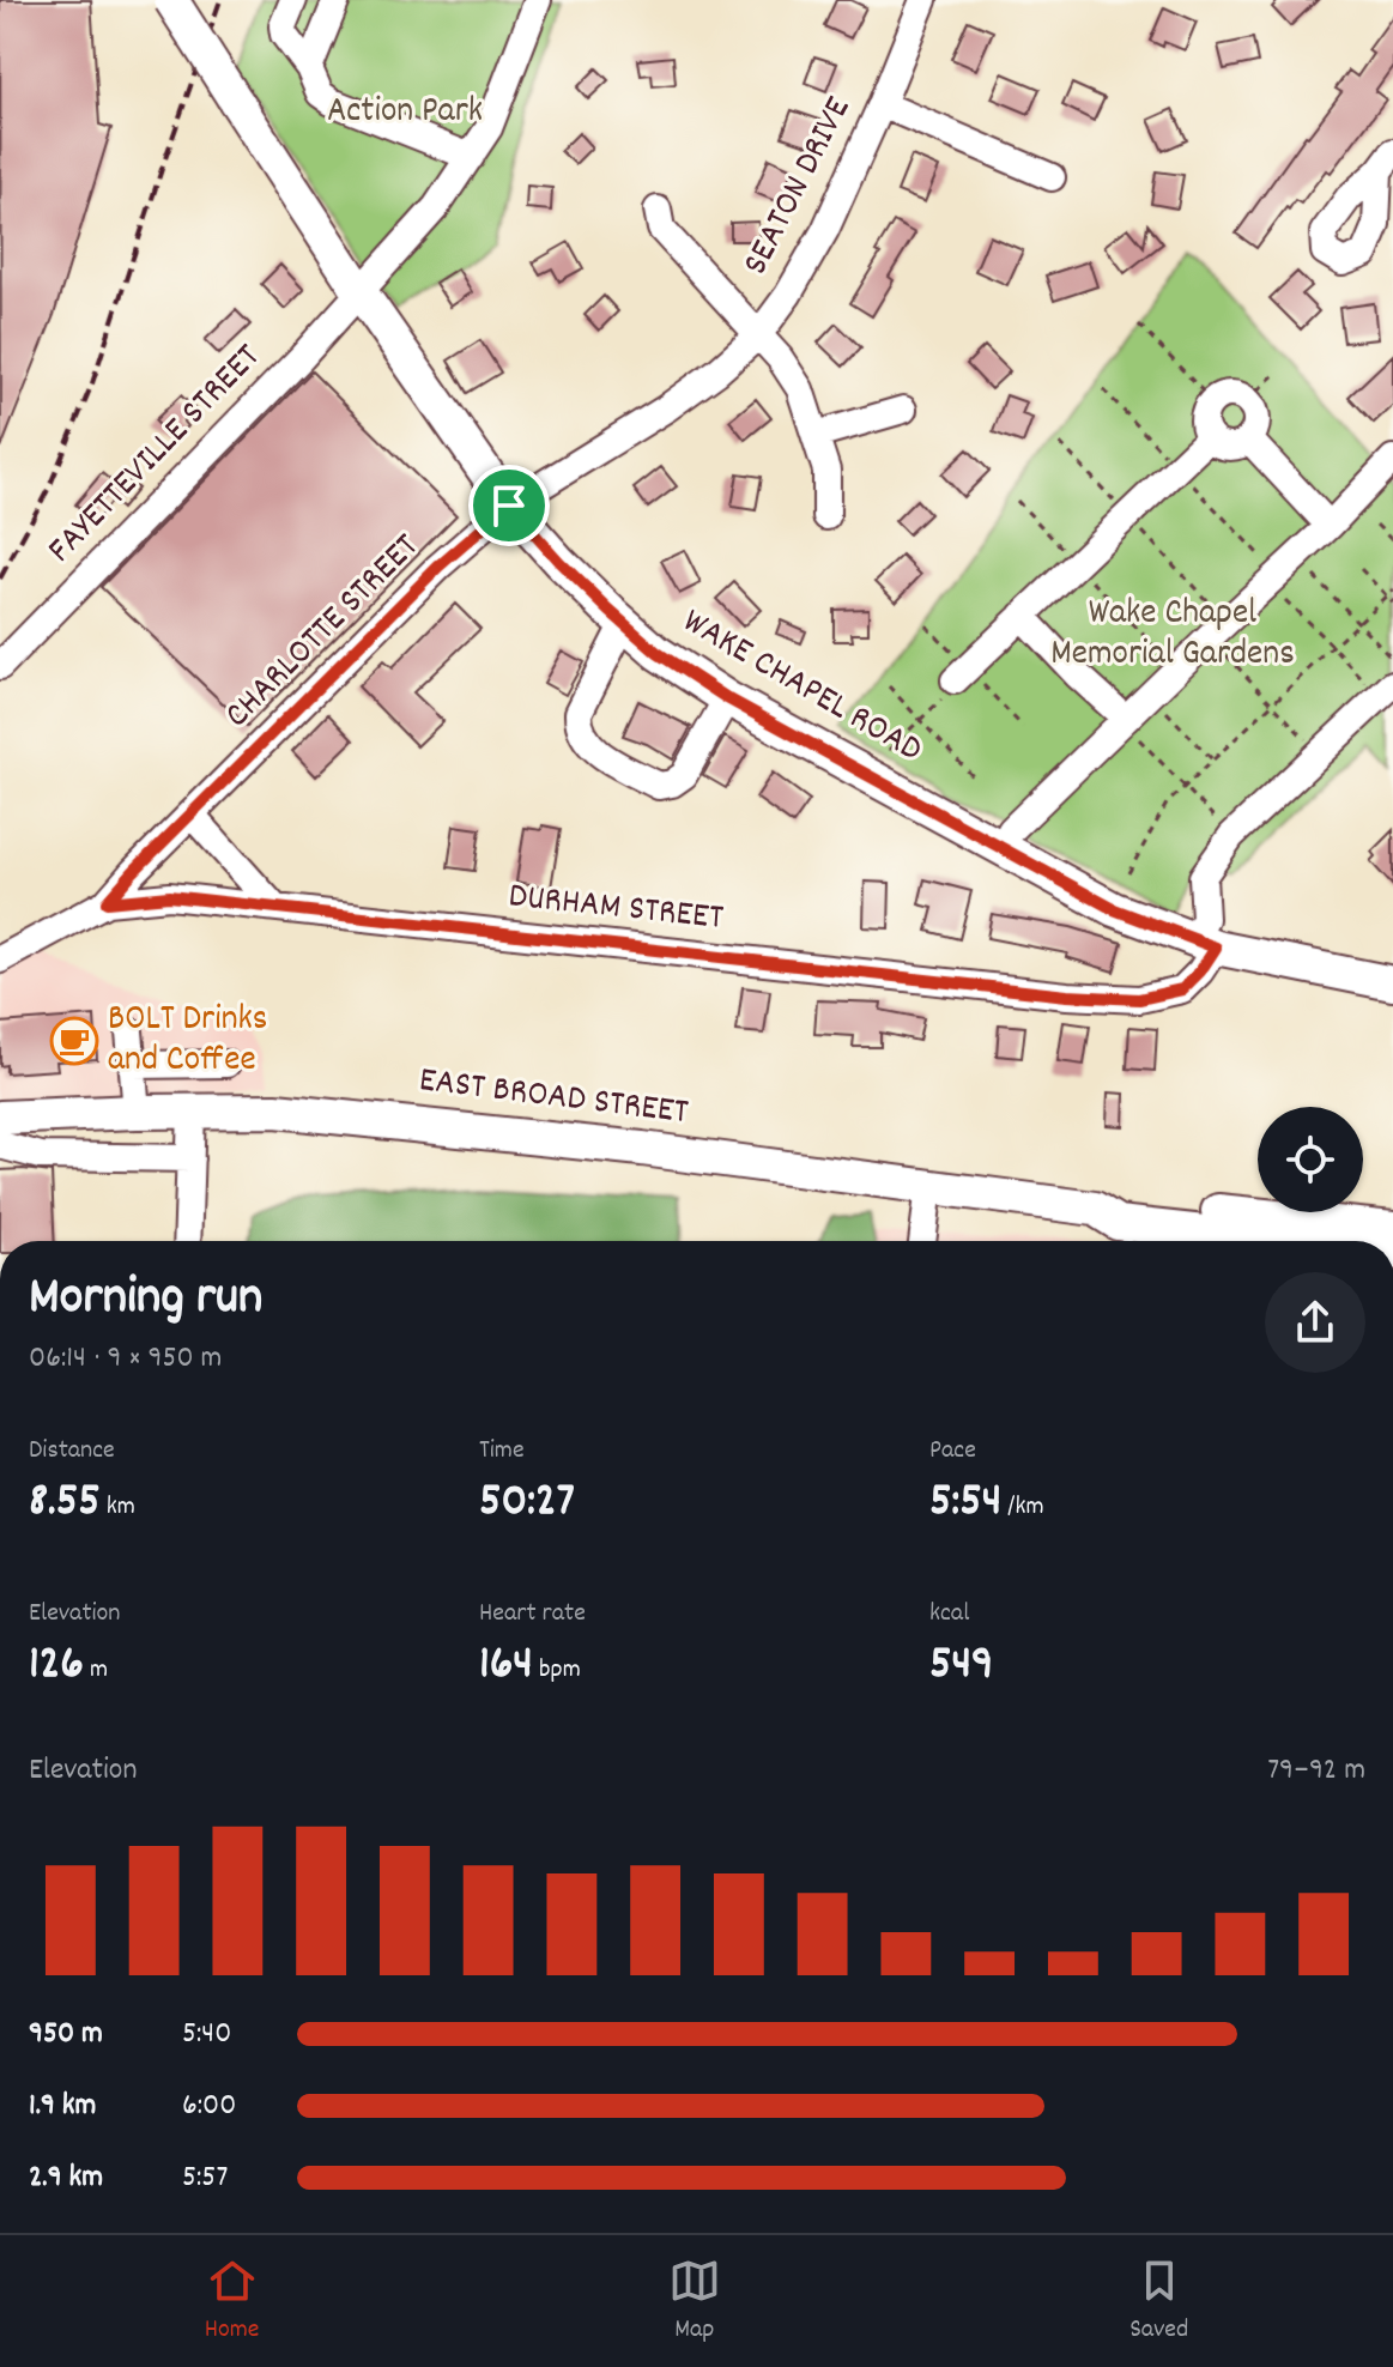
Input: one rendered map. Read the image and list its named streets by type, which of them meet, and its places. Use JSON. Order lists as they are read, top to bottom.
{
  "streets": {
    "main road": ["WAKE CHAPEL ROAD", "EAST BROAD STREET"],
    "street": [
      "SEATON DRIVE",
      "FAYETTEVILLE STREET",
      "CHARLOTTE STREET",
      "DURHAM STREET"
    ]
  },
  "crossings": [
    ["SEATON DRIVE", "CHARLOTTE STREET"],
    ["SEATON DRIVE", "WAKE CHAPEL ROAD"],
    ["FAYETTEVILLE STREET", "WAKE CHAPEL ROAD"],
    ["CHARLOTTE STREET", "WAKE CHAPEL ROAD"],
    ["CHARLOTTE STREET", "DURHAM STREET"],
    ["WAKE CHAPEL ROAD", "DURHAM STREET"]
  ],
  "parks": ["Action Park", "Wake Chapel Memorial Gardens"],
  "places": {
    "cafe": ["BOLT Drinks and Coffee"]
  },
  "page": {
    "heading": ["Morning run", "06:14 · 9 × 950 m"],
    "stats": [
      ["Distance", "8.55 km"],
      ["Time", "50:27"],
      ["Pace", "5:54 /km"],
      ["Elevation", "126 m"],
      ["Heart rate", "164 bpm"],
      ["kcal", "549"]
    ],
    "chart": ["Elevation", "79–92 m"],
    "list": [
      {
        "name": "950 m",
        "note": "5:40"
      },
      {
        "name": "1.9 km",
        "note": "6:00"
      },
      {
        "name": "2.9 km",
        "note": "5:57"
      }
    ],
    "tabs": ["Home", "Map", "Saved"]
  }
}
